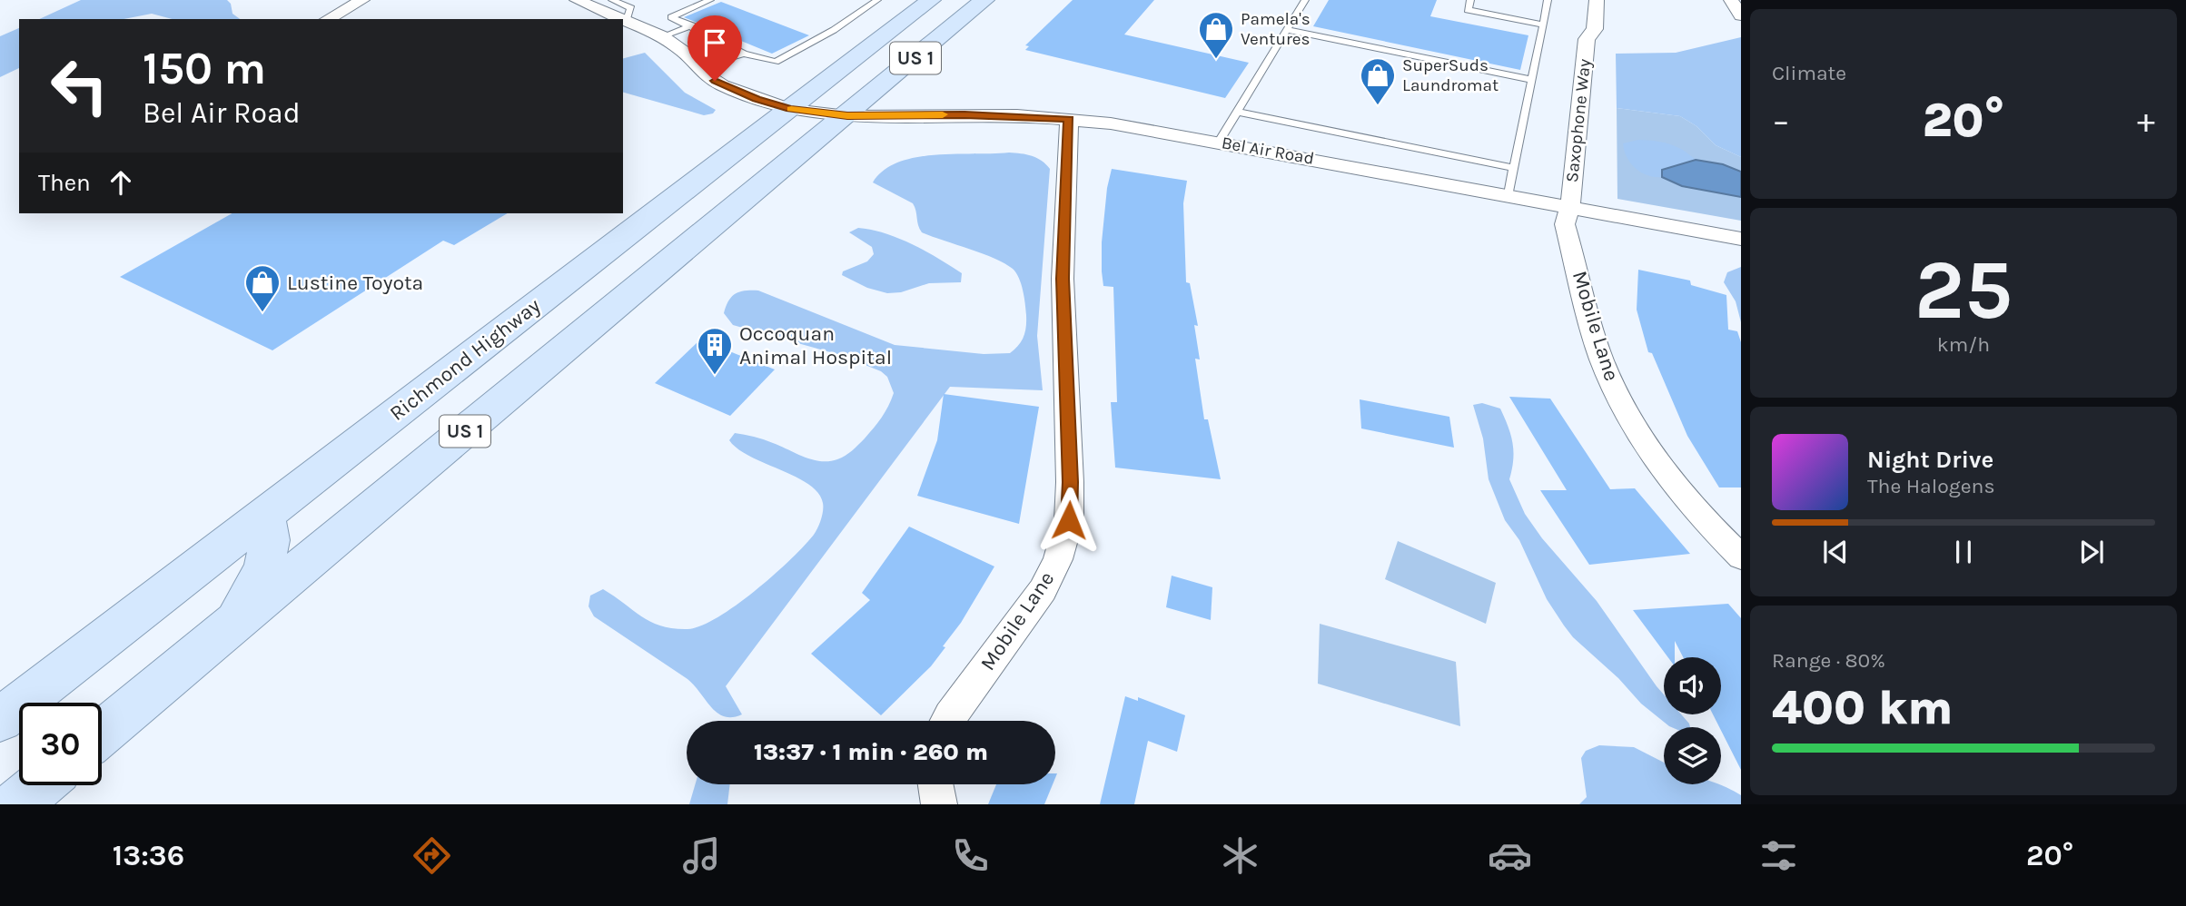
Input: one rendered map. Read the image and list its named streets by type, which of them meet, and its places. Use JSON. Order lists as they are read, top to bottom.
{
  "streets": {
    "main road": ["US 1", "Richmond Highway"],
    "street": ["Saxophone Way", "Bel Air Road", "Mobile Lane"]
  },
  "crossings": [
    ["US 1", "Bel Air Road"],
    ["Saxophone Way", "Bel Air Road"],
    ["Saxophone Way", "Mobile Lane"],
    ["Bel Air Road", "Mobile Lane"],
    ["Bel Air Road", "Richmond Highway"]
  ],
  "places": {
    "shop": ["Pamela's Ventures", "SuperSuds Laundromat", "Lustine Toyota"],
    "building": ["Occoquan Animal Hospital"]
  },
  "page": {
    "tile": [
      "Climate",
      ["25", "km/h"],
      ["Range · 80%", "400 km"]
    ],
    "turn": ["150 m", "Bel Air Road"],
    "heat": ["−", "20°", "+"],
    "then": "Then",
    "song": ["Night Drive", "The Halogens"],
    "limit": "30",
    "trip": "13:37 · 1 min · 260 m",
    "tabs": ["13:36", "20°"]
  }
}
